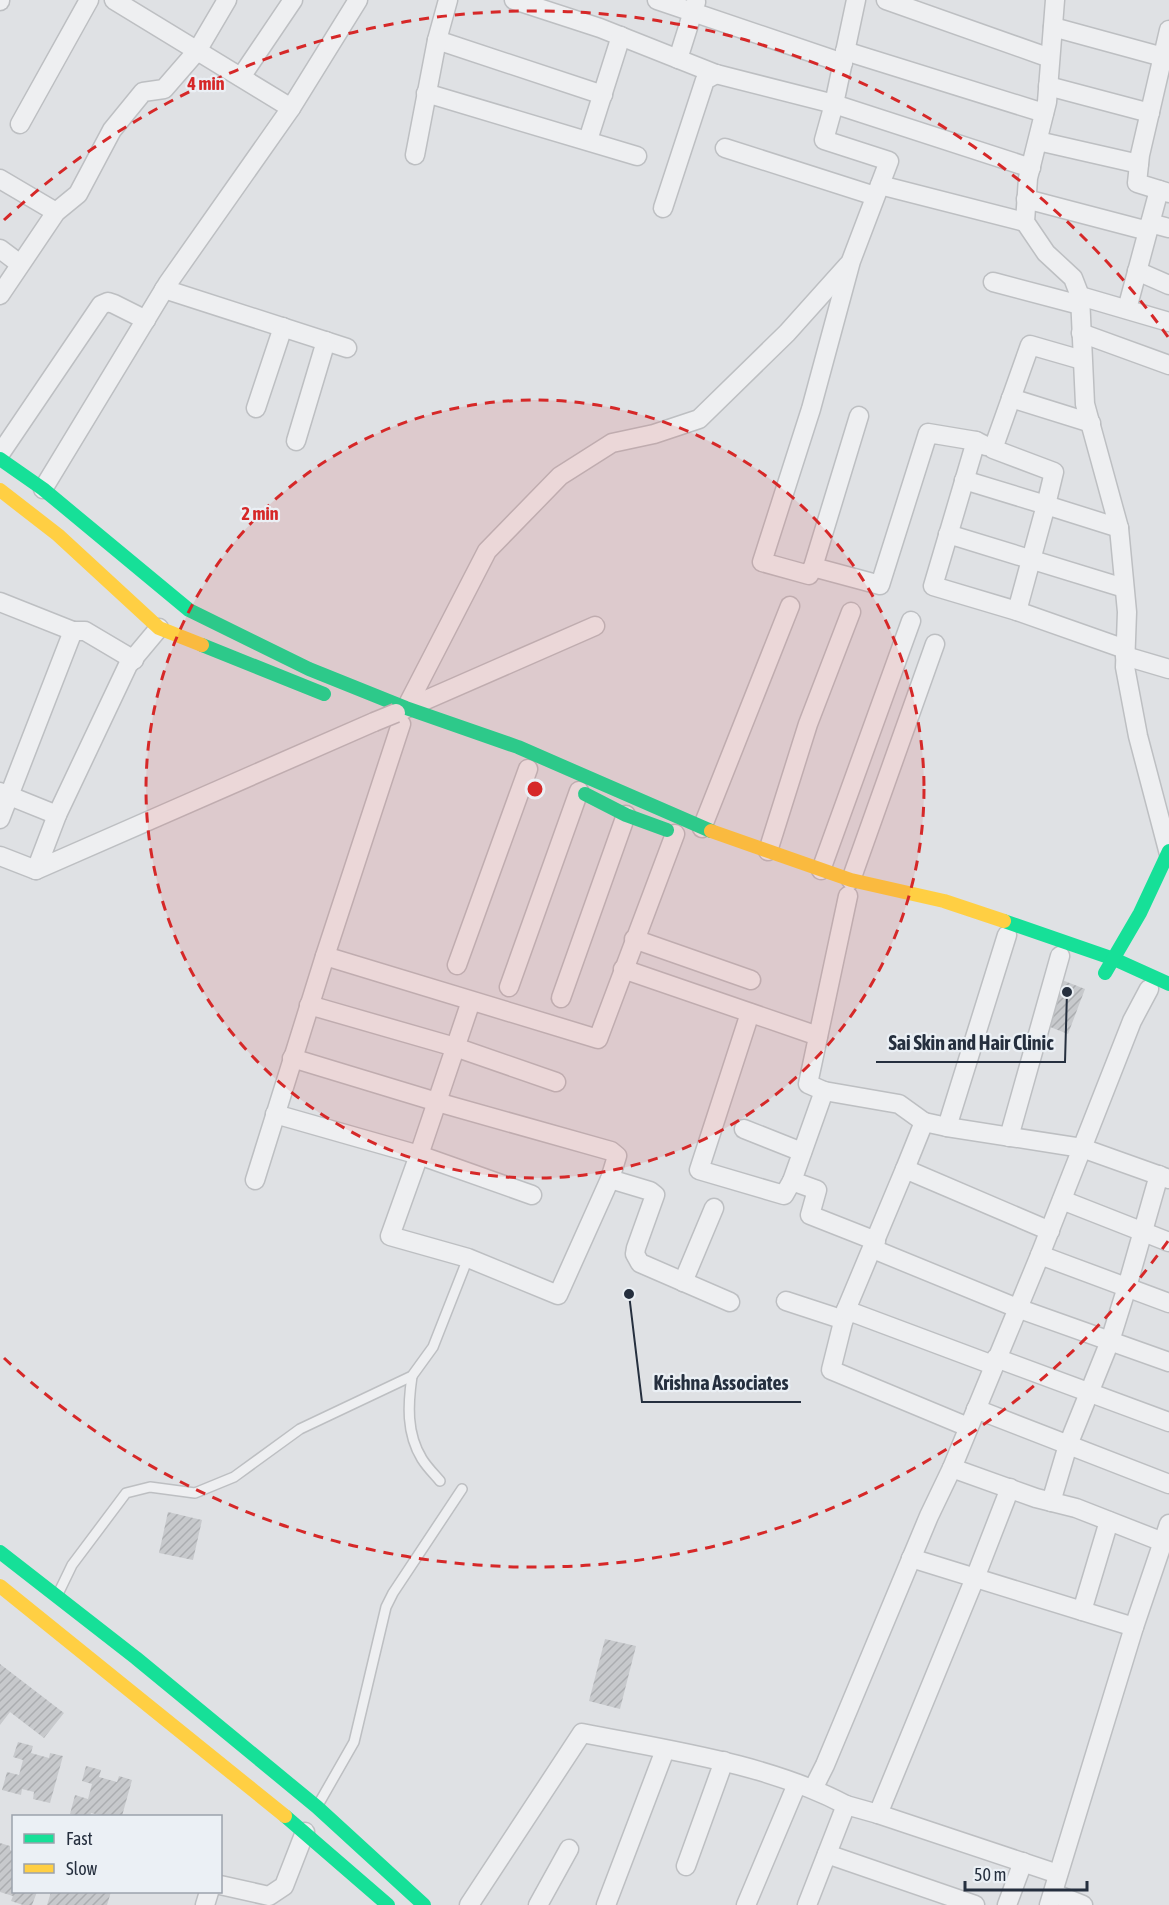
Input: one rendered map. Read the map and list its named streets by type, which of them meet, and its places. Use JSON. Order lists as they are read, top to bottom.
{
  "places": ["Sai Skin and Hair Clinic", "Krishna Associates"],
  "legend": ["Fast", "Slow"],
  "scale_bar": "50 m",
  "rings": ["4 min", "2 min"]
}
